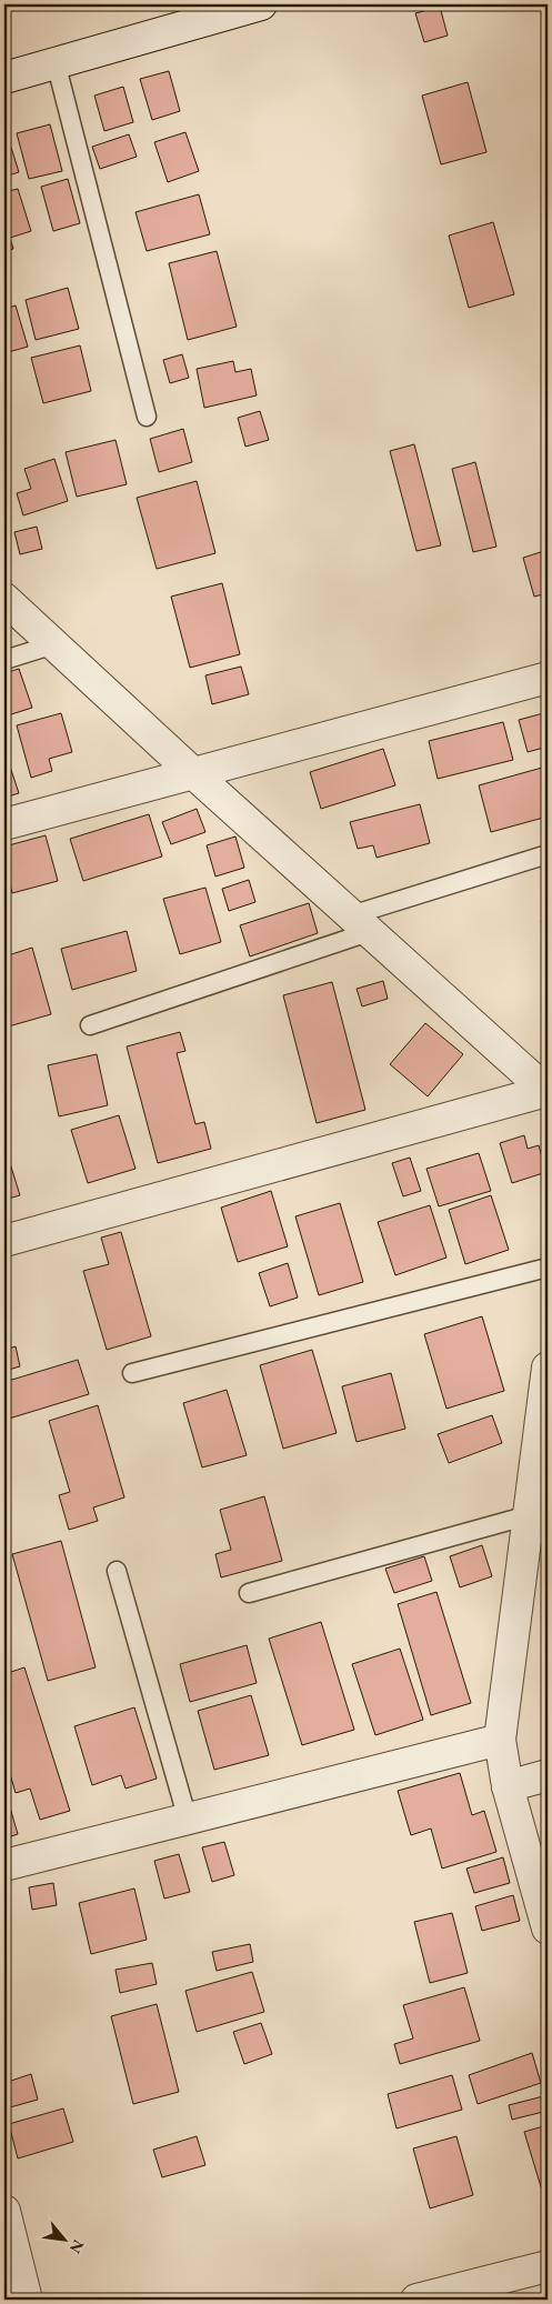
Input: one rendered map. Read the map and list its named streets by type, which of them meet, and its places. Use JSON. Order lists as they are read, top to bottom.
{
  "north": "bottom right"
}
